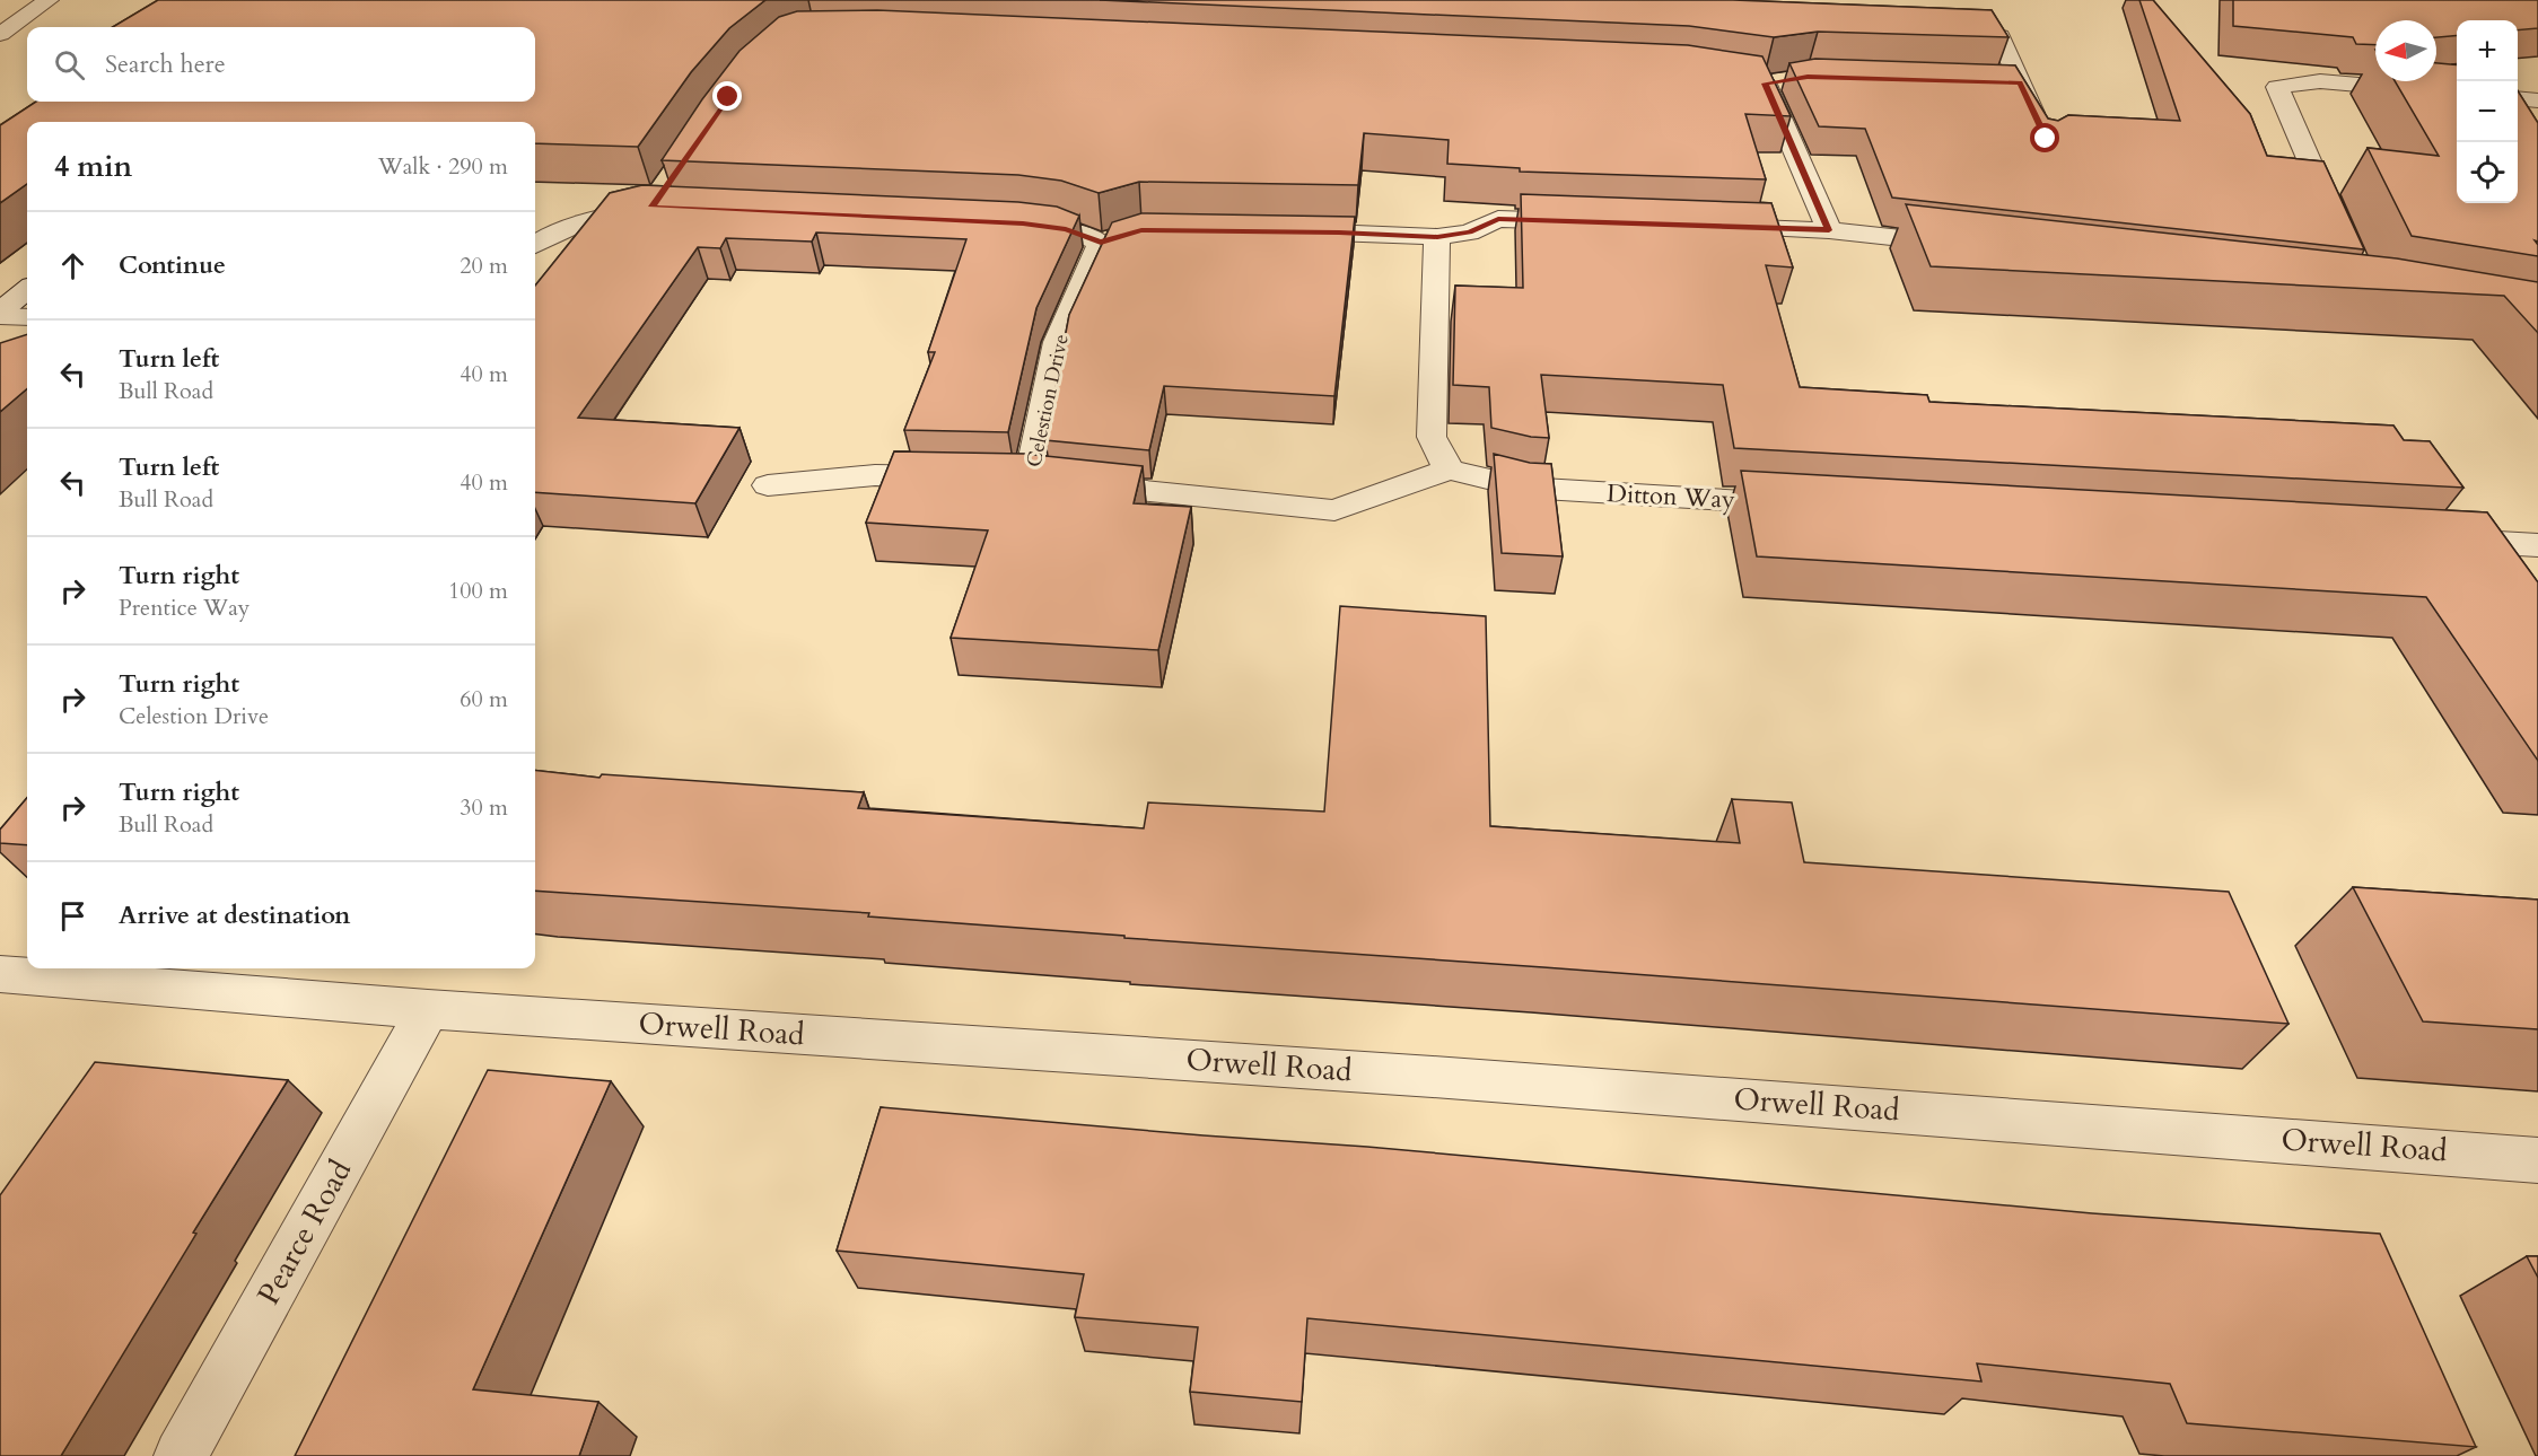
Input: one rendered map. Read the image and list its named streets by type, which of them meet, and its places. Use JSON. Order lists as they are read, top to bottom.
{
  "streets": {
    "street": [
      "Celestion Drive",
      "Ditton Way",
      "Orwell Road",
      "Pearce Road"
    ]
  },
  "crossings": [
    ["Celestion Drive", "Ditton Way"],
    ["Orwell Road", "Pearce Road"]
  ],
  "north": "left",
  "page": {
    "map_buttons": ["+", "−"],
    "search": "Search here",
    "heading": ["4 min", "Walk · 290 m"],
    "list": [
      ["Continue", "20 m"],
      ["Turn left", "Bull Road", "40 m"],
      ["Turn left", "Bull Road", "40 m"],
      ["Turn right", "Prentice Way", "100 m"],
      ["Turn right", "Celestion Drive", "60 m"],
      ["Turn right", "Bull Road", "30 m"],
      "Arrive at destination"
    ]
  }
}
